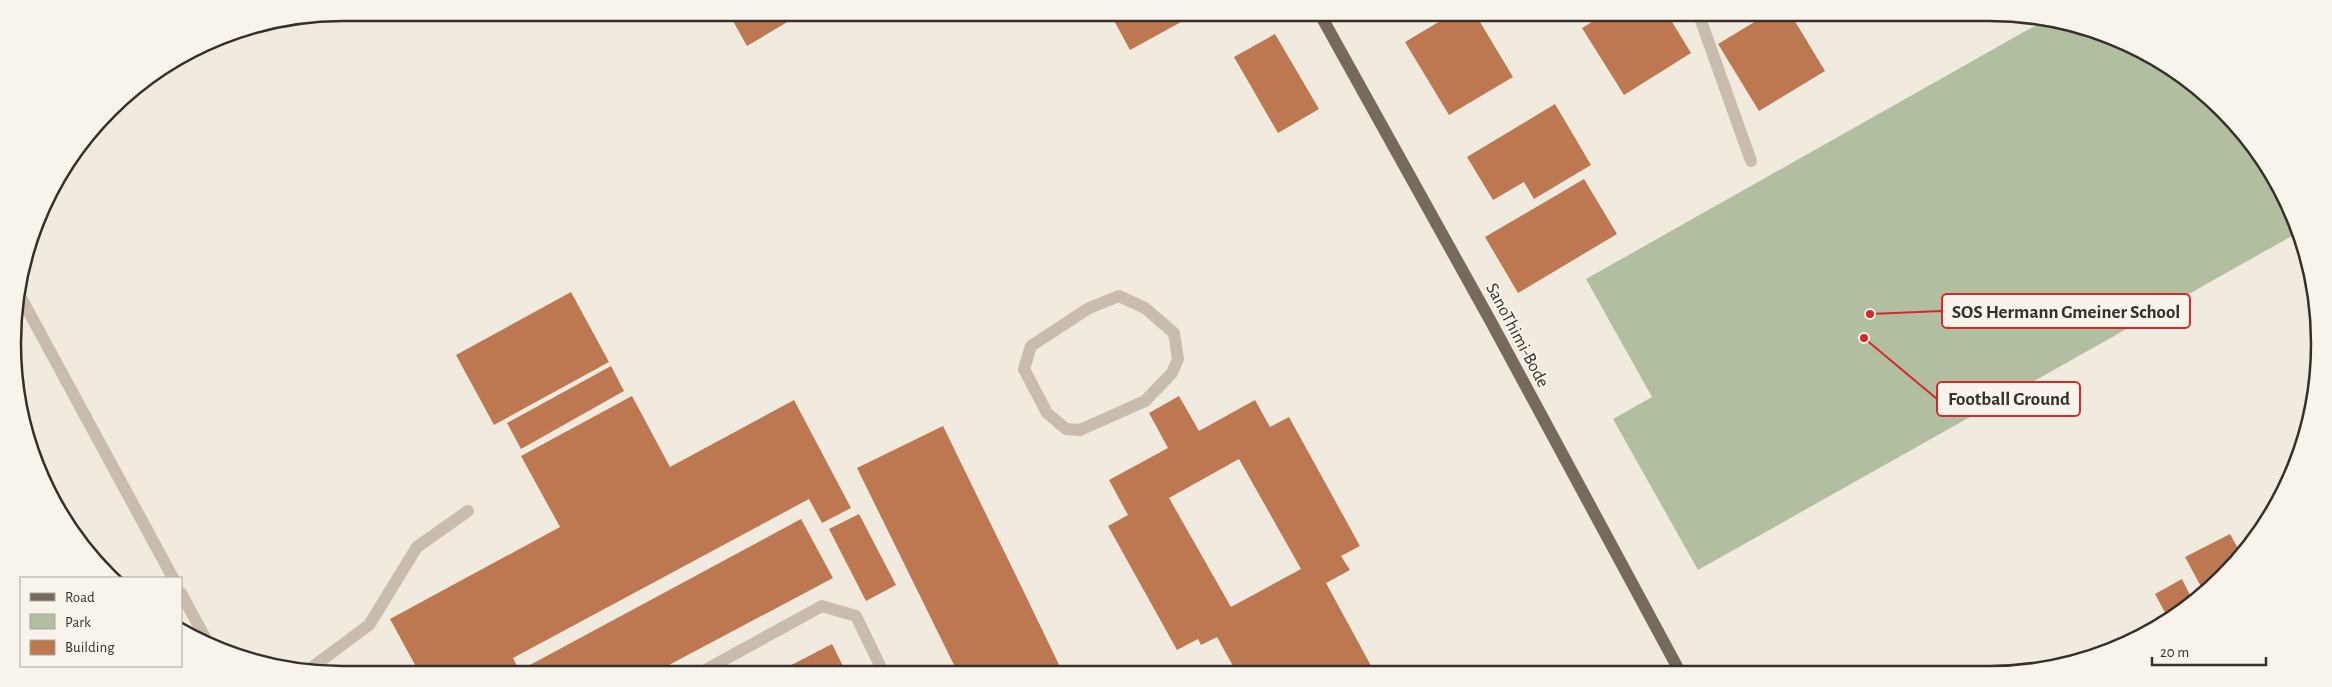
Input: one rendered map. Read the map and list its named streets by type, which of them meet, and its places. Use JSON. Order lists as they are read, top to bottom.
{
  "streets": {
    "main road": ["SanoThimi-Bode"]
  },
  "places": ["SOS Hermann Gmeiner School", "Football Ground"],
  "legend": ["Road", "Park", "Building"],
  "scale_bar": "20 m"
}
